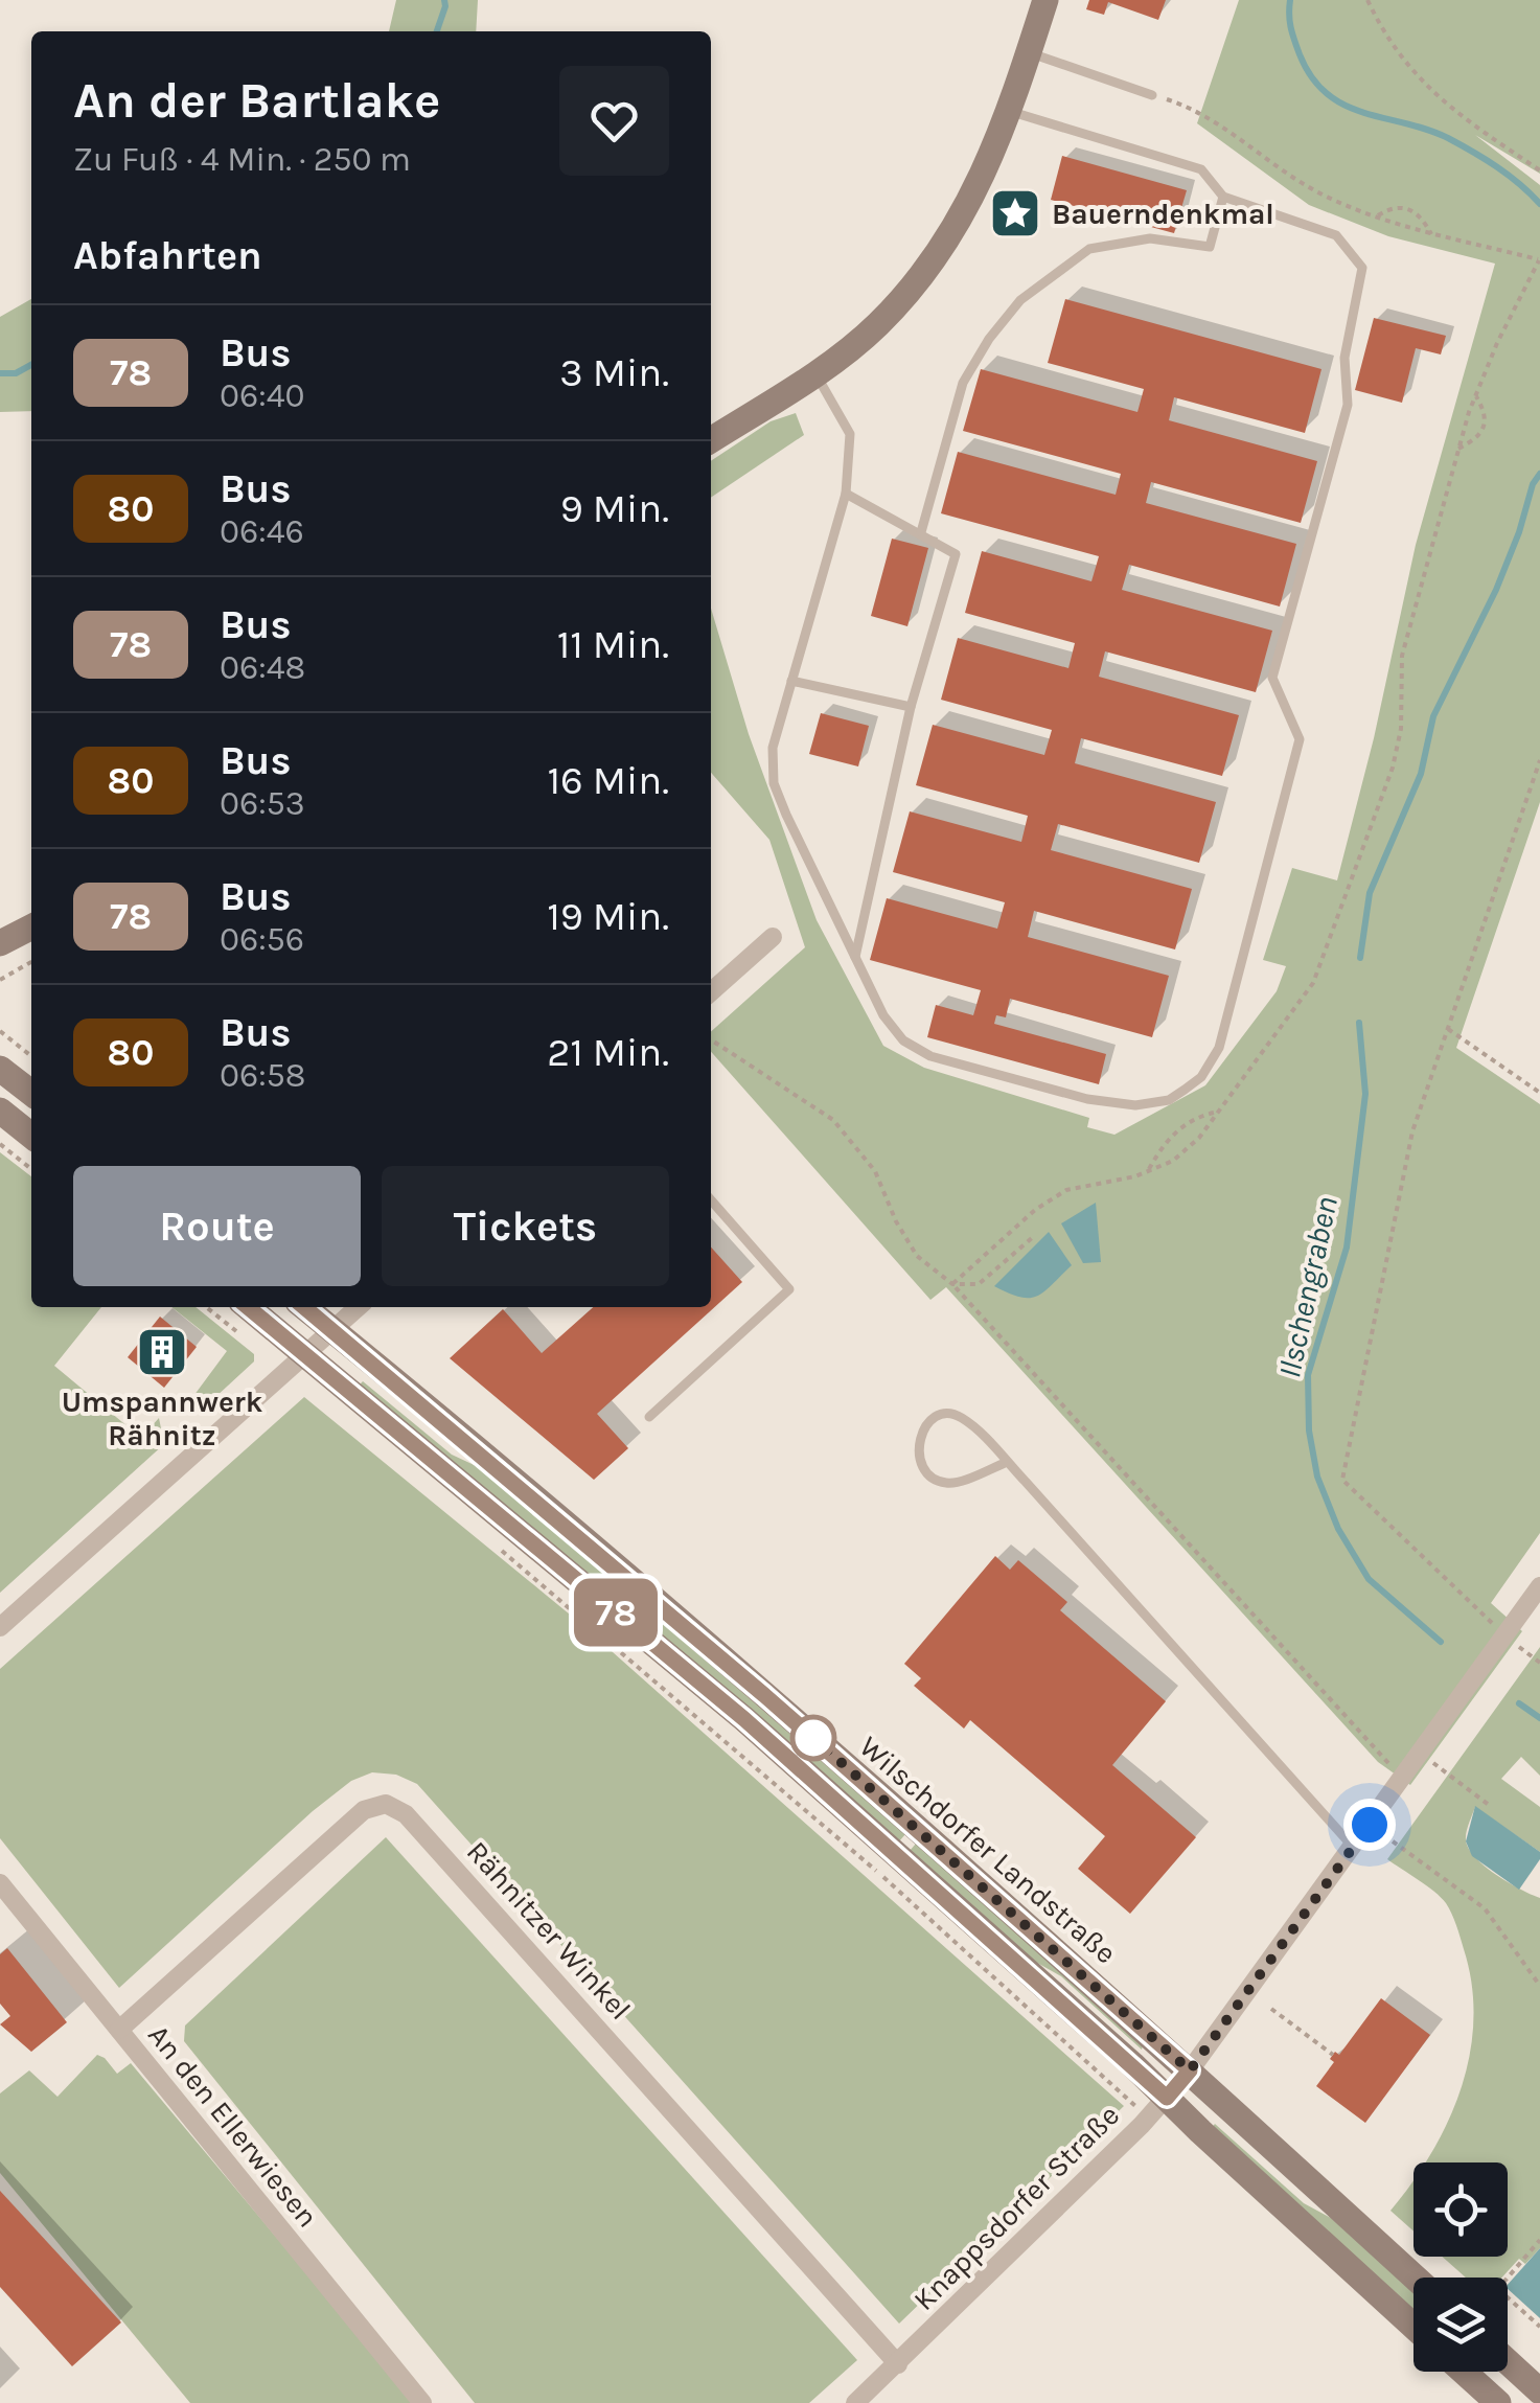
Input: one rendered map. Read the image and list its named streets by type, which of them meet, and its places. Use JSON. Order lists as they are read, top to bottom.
{
  "streets": {
    "main road": ["Wilschdorfer Landstraße"],
    "street": ["Rähnitzer Winkel", "An den Ellerwiesen", "Knappsdorfer Straße"]
  },
  "crossings": [
    ["Wilschdorfer Landstraße", "Knappsdorfer Straße"],
    ["Rähnitzer Winkel", "An den Ellerwiesen"],
    ["Rähnitzer Winkel", "Knappsdorfer Straße"]
  ],
  "water": ["Ilschengraben"],
  "places": {
    "place": ["Bauerndenkmal"],
    "building": ["Umspannwerk Rähnitz"]
  },
  "lines": ["bus line 78"],
  "page": {
    "on_map": "78",
    "heading": [
      ["An der Bartlake", "Zu Fuß · 4 Min. · 250 m"],
      "Abfahrten"
    ],
    "list": [
      {
        "mark": "78",
        "name": "Bus",
        "note": "06:40",
        "value": "3 Min."
      },
      {
        "mark": "80",
        "name": "Bus",
        "note": "06:46",
        "value": "9 Min."
      },
      {
        "mark": "78",
        "name": "Bus",
        "note": "06:48",
        "value": "11 Min."
      },
      {
        "mark": "80",
        "name": "Bus",
        "note": "06:53",
        "value": "16 Min."
      },
      {
        "mark": "78",
        "name": "Bus",
        "note": "06:56",
        "value": "19 Min."
      },
      {
        "mark": "80",
        "name": "Bus",
        "note": "06:58",
        "value": "21 Min."
      }
    ],
    "buttons": ["Route", "Tickets"]
  }
}
